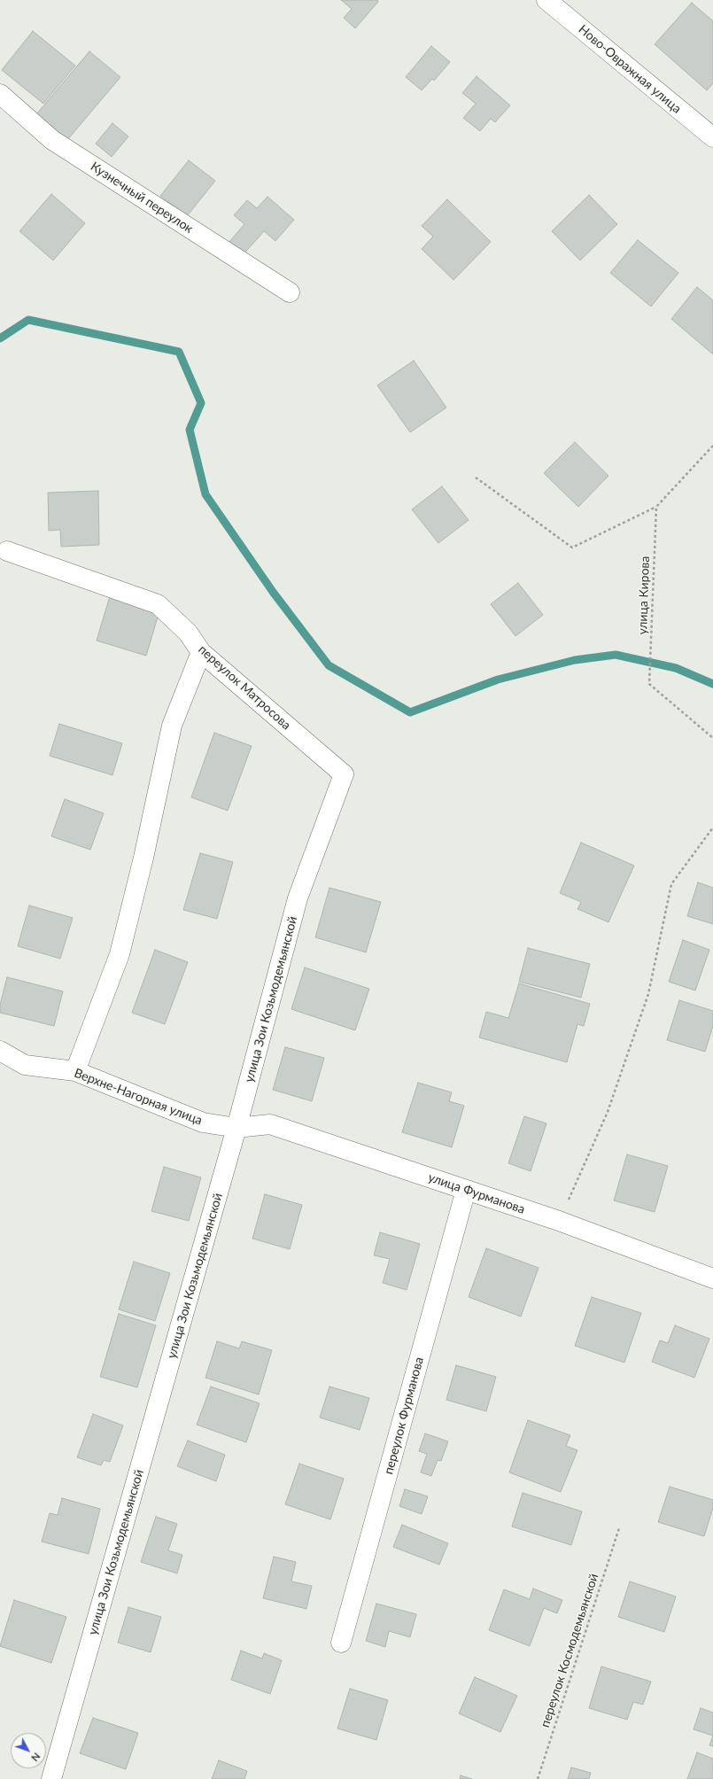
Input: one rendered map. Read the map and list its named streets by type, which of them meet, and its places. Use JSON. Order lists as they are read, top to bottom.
{
  "streets": {
    "street": [
      "Ново-Овражная улица",
      "Кузнечный переулок",
      "переулок Матросова",
      "улица Зои Козьмодемьянской",
      "Верхне-Нагорная улица",
      "улица Фурманова",
      "переулок Фурманова"
    ],
    "path": ["улица Кирова", "переулок Космодемьянской"]
  },
  "crossings": [
    ["переулок Матросова", "улица Зои Козьмодемьянской"],
    ["улица Зои Козьмодемьянской", "Верхне-Нагорная улица"],
    ["улица Зои Козьмодемьянской", "улица Фурманова"],
    ["Верхне-Нагорная улица", "улица Фурманова"],
    ["улица Фурманова", "переулок Фурманова"]
  ],
  "north": "bottom right"
}
